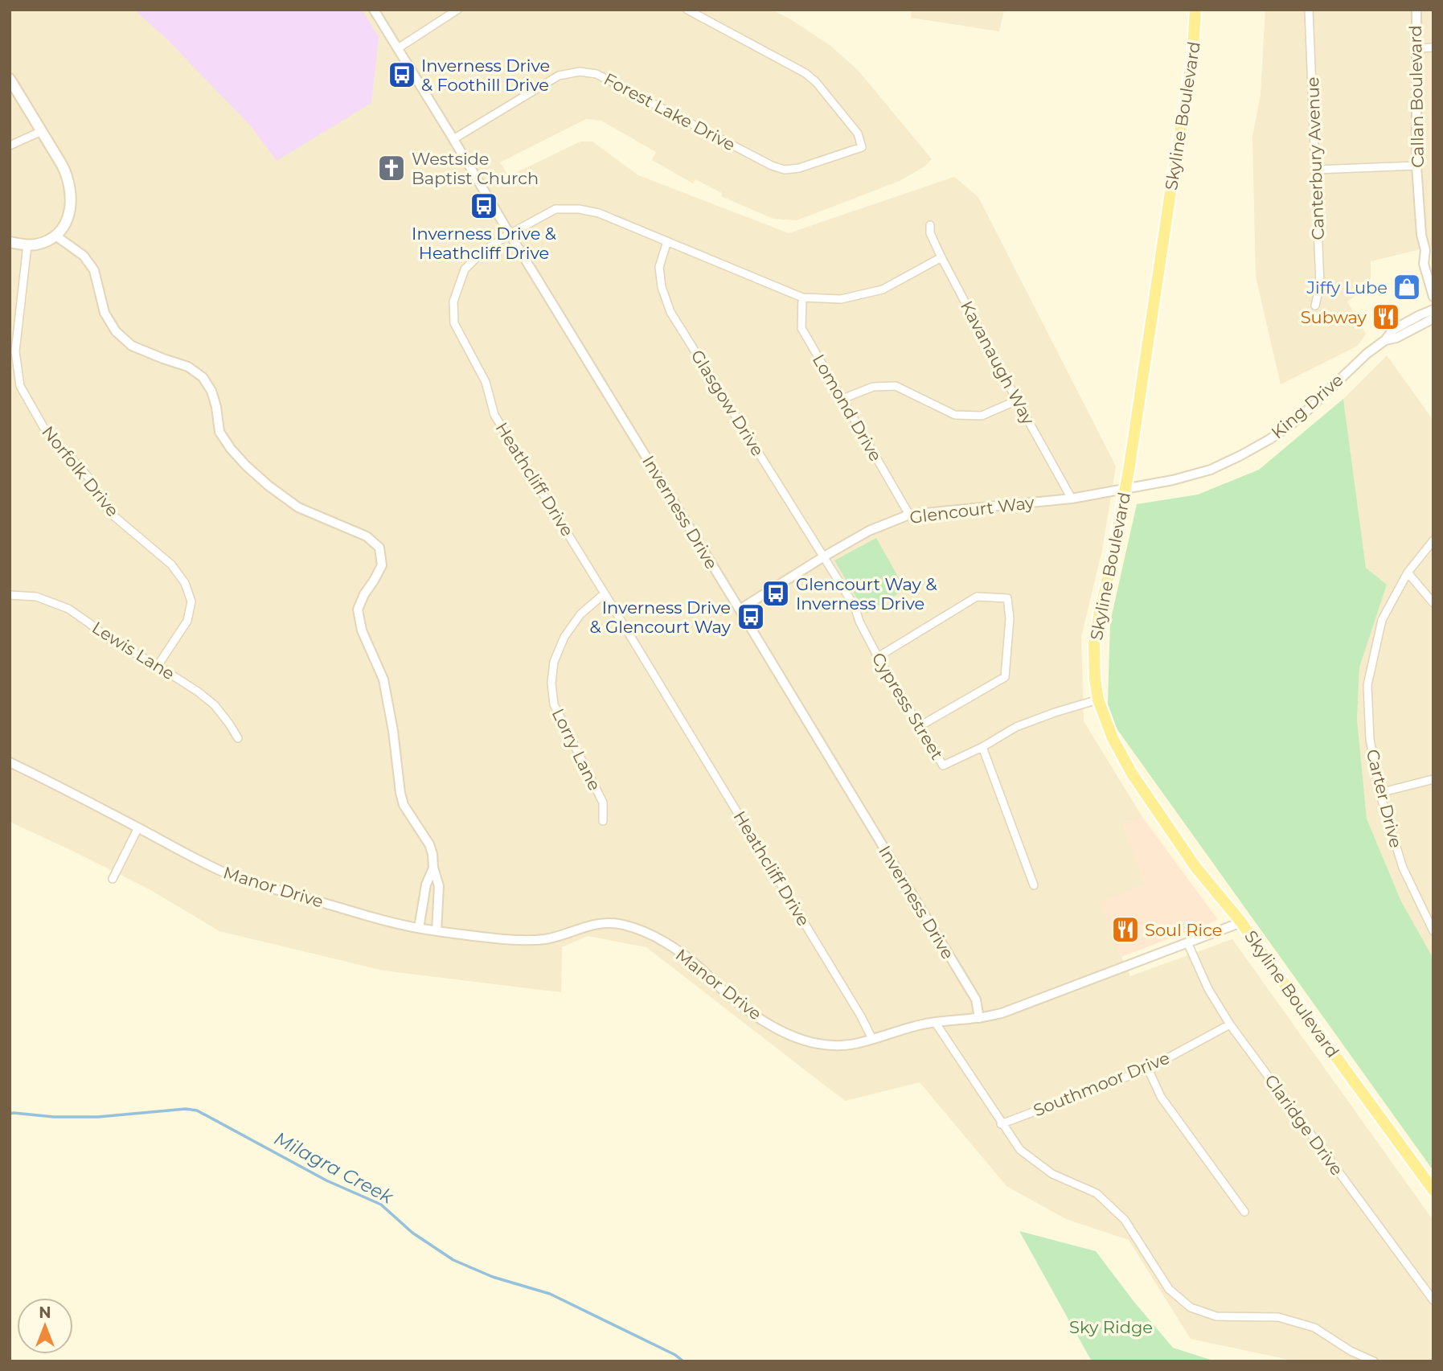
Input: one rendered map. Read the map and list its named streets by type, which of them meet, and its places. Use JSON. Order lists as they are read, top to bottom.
{
  "streets": {
    "main road": ["Skyline Boulevard"],
    "street": [
      "Callan Boulevard",
      "Forest Lake Drive",
      "Canterbury Avenue",
      "Kavanaugh Way",
      "Glasgow Drive",
      "King Drive",
      "Lomond Drive",
      "Norfolk Drive",
      "Heathcliff Drive",
      "Glencourt Way",
      "Inverness Drive",
      "Lewis Lane",
      "Cypress Street",
      "Lorry Lane",
      "Carter Drive",
      "Manor Drive",
      "Southmoor Drive",
      "Claridge Drive"
    ]
  },
  "crossings": [
    ["Forest Lake Drive", "Inverness Drive"],
    ["Skyline Boulevard", "King Drive"],
    ["Skyline Boulevard", "Glencourt Way"],
    ["Skyline Boulevard", "Cypress Street"],
    ["Skyline Boulevard", "Manor Drive"],
    ["Kavanaugh Way", "Heathcliff Drive"],
    ["Kavanaugh Way", "Glencourt Way"],
    ["Glasgow Drive", "Heathcliff Drive"],
    ["Glasgow Drive", "Glencourt Way"],
    ["Glasgow Drive", "Cypress Street"],
    ["King Drive", "Glencourt Way"],
    ["Lomond Drive", "Heathcliff Drive"],
    ["Lomond Drive", "Glencourt Way"],
    ["Norfolk Drive", "Lewis Lane"],
    ["Heathcliff Drive", "Inverness Drive"],
    ["Heathcliff Drive", "Lorry Lane"],
    ["Heathcliff Drive", "Manor Drive"],
    ["Glencourt Way", "Inverness Drive"],
    ["Glencourt Way", "Cypress Street"],
    ["Inverness Drive", "Manor Drive"],
    ["Manor Drive", "Claridge Drive"],
    ["Southmoor Drive", "Claridge Drive"]
  ],
  "water": ["Milagra Creek"],
  "parks": ["Sky Ridge"],
  "places": {
    "bus stop": [
      "Inverness Drive & Foothill Drive",
      "Inverness Drive & Heathcliff Drive",
      "Glencourt Way & Inverness Drive",
      "Inverness Drive & Glencourt Way"
    ],
    "church": ["Westside Baptist Church"],
    "shop": ["Jiffy Lube"],
    "restaurant": ["Subway", "Soul Rice"]
  },
  "north": "top"
}
